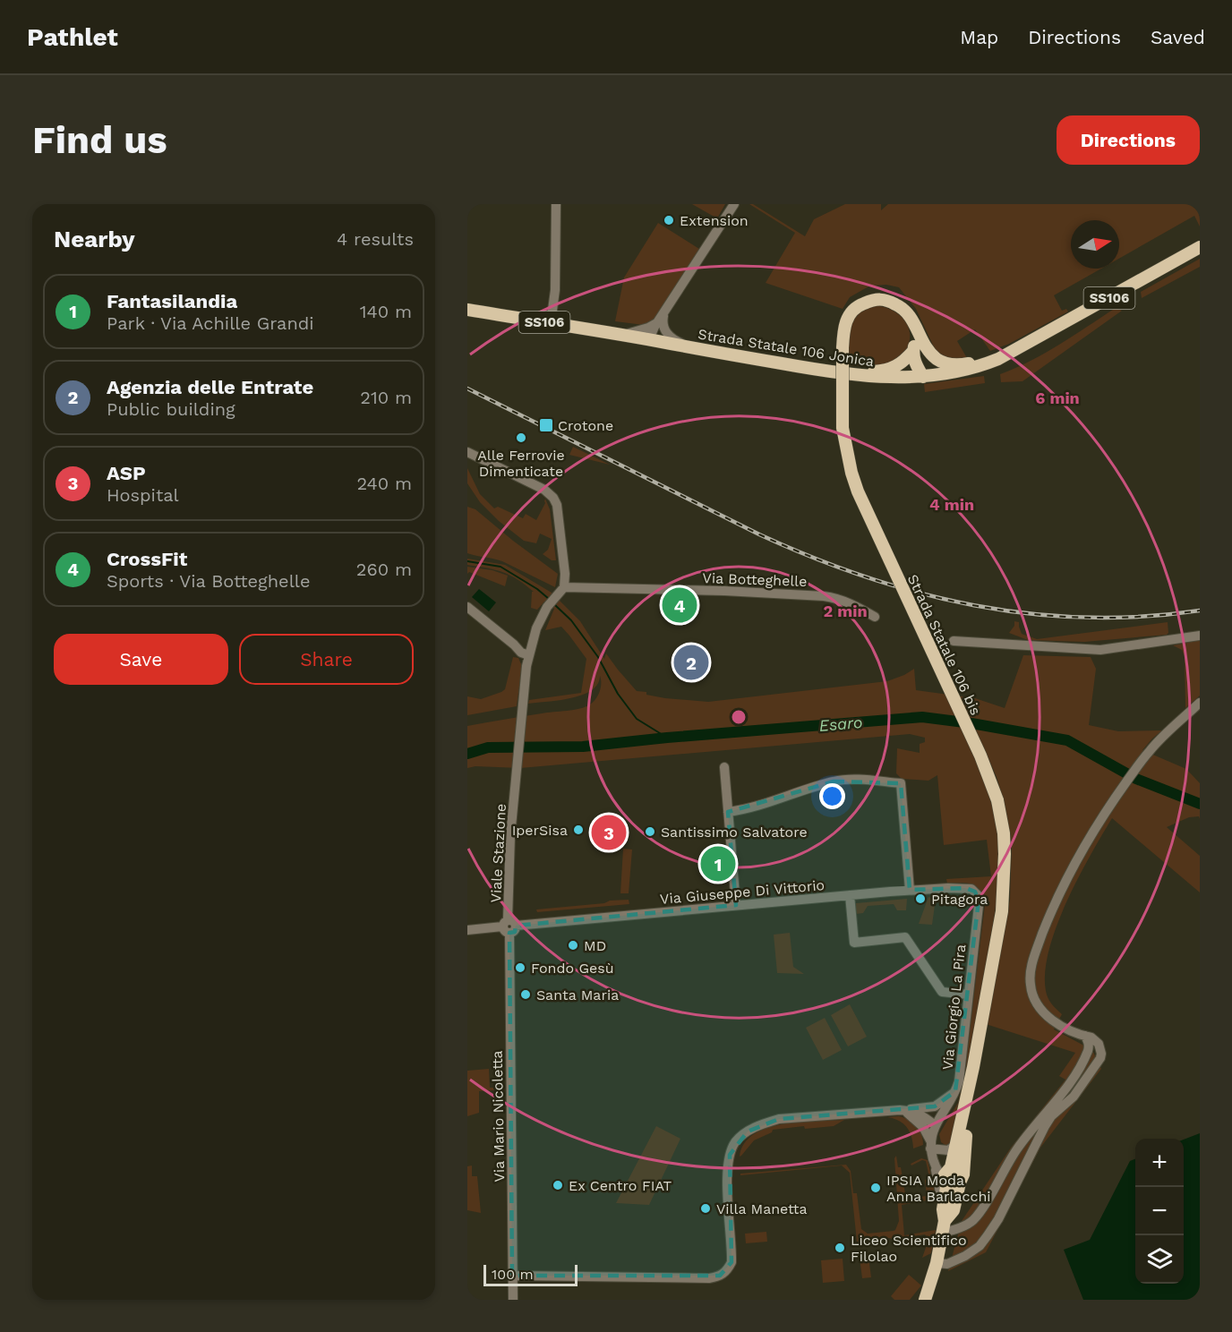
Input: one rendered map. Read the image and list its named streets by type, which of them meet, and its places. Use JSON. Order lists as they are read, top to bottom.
{
  "streets": {
    "main road": ["SS106", "Strada Statale 106 Jonica", "Strada Statale 106 bis"],
    "street": [
      "Via Botteghelle",
      "Viale Stazione",
      "Via Giuseppe Di Vittorio",
      "Via Giorgio La Pira",
      "Via Mario Nicoletta"
    ]
  },
  "crossings": [
    ["Viale Stazione", "Via Giuseppe Di Vittorio"],
    ["Viale Stazione", "Via Mario Nicoletta"],
    ["Via Giuseppe Di Vittorio", "Via Giorgio La Pira"],
    ["Via Giuseppe Di Vittorio", "Via Mario Nicoletta"]
  ],
  "water": ["Esaro"],
  "places": {
    "other": [
      "Extension",
      "Alle Ferrovie Dimenticate",
      "IperSisa",
      "Santissimo Salvatore",
      "Pitagora",
      "MD",
      "Fondo Gesù",
      "Santa Maria",
      "Ex Centro FIAT",
      "IPSIA Moda Anna Barlacchi",
      "Villa Manetta",
      "Liceo Scientifico Filolao"
    ],
    "transit": ["Crotone"]
  },
  "scale_bar": "100 m",
  "north": "right",
  "page": {
    "header": "Pathlet",
    "nav": ["Map", "Directions", "Saved"],
    "buttons": [
      "Directions",
      ["Save", "Share"]
    ],
    "title": "Find us",
    "heading": ["Nearby", "4 results"],
    "list": [
      {
        "mark": "1",
        "name": "Fantasilandia",
        "note": "Park · Via Achille Grandi",
        "value": "140 m"
      },
      {
        "mark": "2",
        "name": "Agenzia delle Entrate",
        "note": "Public building",
        "value": "210 m"
      },
      {
        "mark": "3",
        "name": "ASP",
        "note": "Hospital",
        "value": "240 m"
      },
      {
        "mark": "4",
        "name": "CrossFit",
        "note": "Sports · Via Botteghelle",
        "value": "260 m"
      }
    ],
    "pins": [
      "4",
      "2",
      "3",
      "1"
    ],
    "map_buttons": ["+", "−"],
    "scale": "100 m"
  },
  "rings": ["6 min", "4 min", "2 min"]
}
